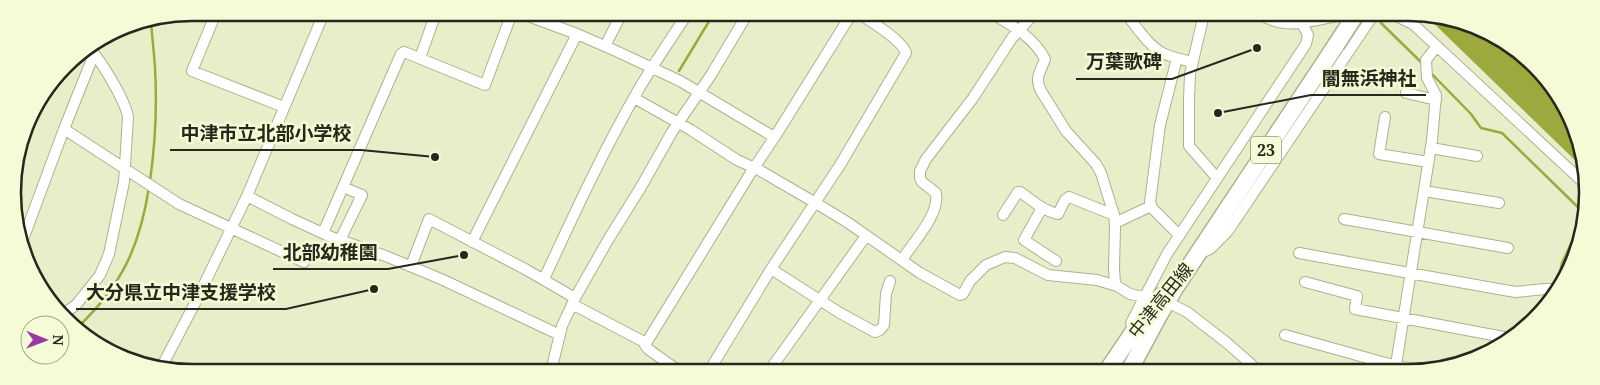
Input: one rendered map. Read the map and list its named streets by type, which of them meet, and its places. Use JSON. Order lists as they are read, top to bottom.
{
  "streets": {
    "main road": ["23", "中津高田線"]
  },
  "places": [
    "万葉歌碑",
    "闇無浜神社",
    "中津市立北部小学校",
    "北部幼稚園",
    "大分県立中津支援学校"
  ],
  "north": "right"
}
